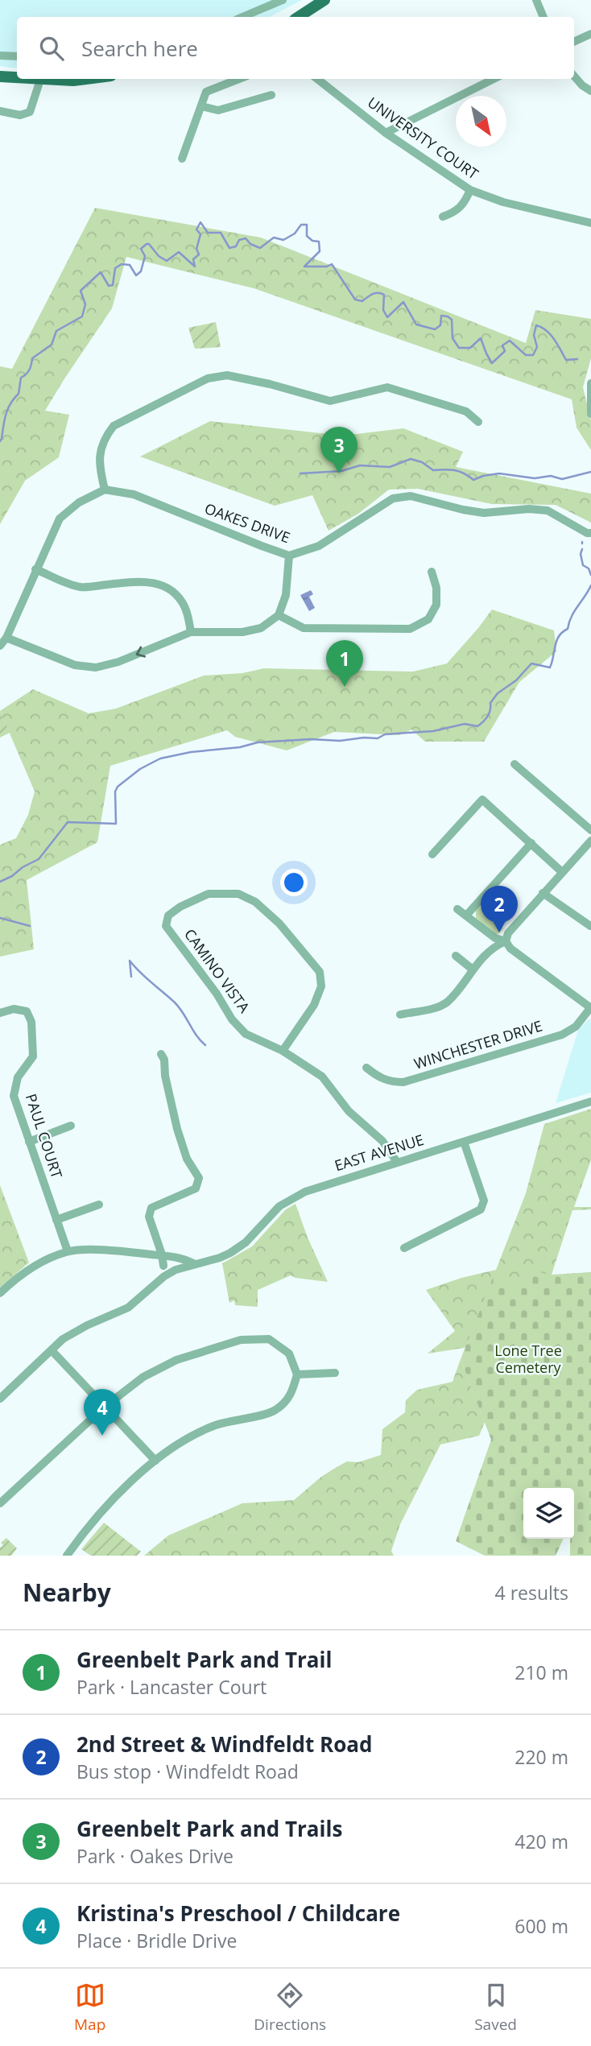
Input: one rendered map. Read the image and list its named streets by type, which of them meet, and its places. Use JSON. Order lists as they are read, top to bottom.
{
  "streets": {
    "street": [
      "UNIVERSITY COURT",
      "OAKES DRIVE",
      "CAMINO VISTA",
      "WINCHESTER DRIVE",
      "PAUL COURT",
      "EAST AVENUE"
    ]
  },
  "crossings": [
    ["CAMINO VISTA", "EAST AVENUE"]
  ],
  "parks": ["Lone Tree Cemetery"],
  "north": "bottom right",
  "page": {
    "search": "Search here",
    "pins": [
      "3",
      "1",
      "2",
      "4"
    ],
    "heading": ["Nearby", "4 results"],
    "list": [
      {
        "mark": "1",
        "name": "Greenbelt Park and Trail",
        "note": "Park · Lancaster Court",
        "value": "210 m"
      },
      {
        "mark": "2",
        "name": "2nd Street & Windfeldt Road",
        "note": "Bus stop · Windfeldt Road",
        "value": "220 m"
      },
      {
        "mark": "3",
        "name": "Greenbelt Park and Trails",
        "note": "Park · Oakes Drive",
        "value": "420 m"
      },
      {
        "mark": "4",
        "name": "Kristina's Preschool / Childcare",
        "note": "Place · Bridle Drive",
        "value": "600 m"
      }
    ],
    "nav": ["Map", "Directions", "Saved"]
  }
}
